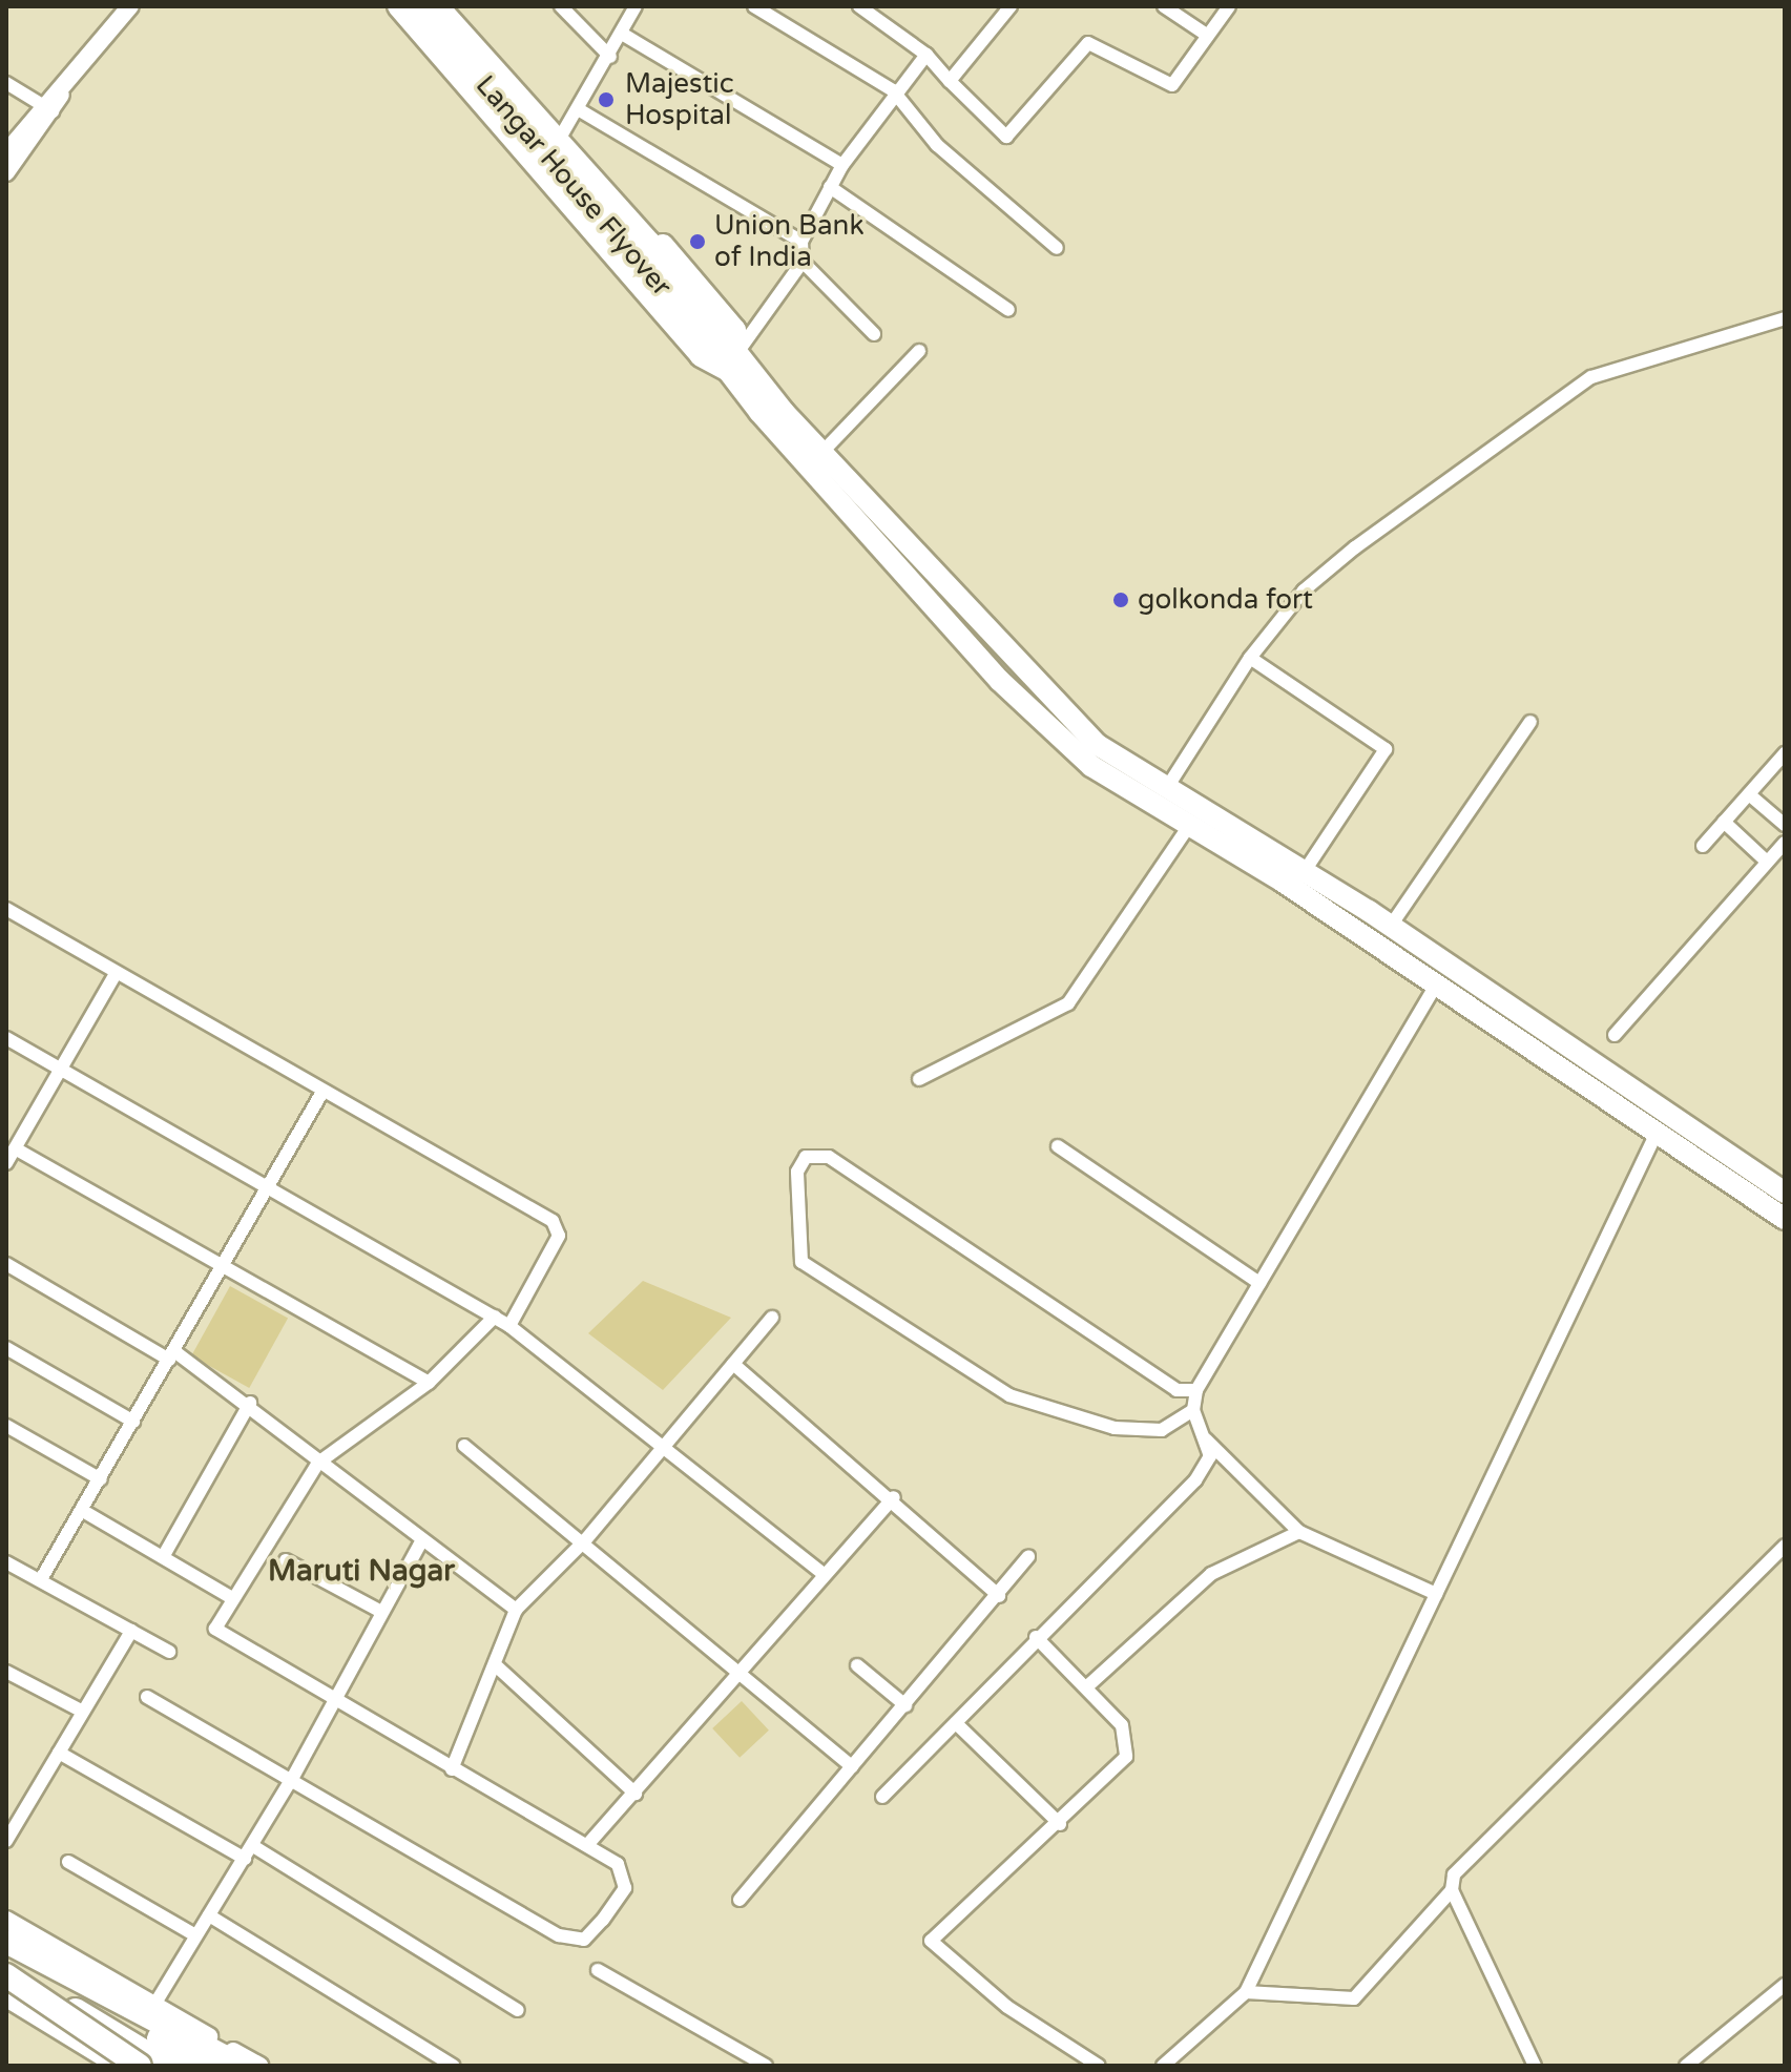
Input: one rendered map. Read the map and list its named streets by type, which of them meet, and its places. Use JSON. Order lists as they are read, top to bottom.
{
  "streets": {
    "main road": ["Langar House Flyover"]
  },
  "districts": ["Maruti Nagar"],
  "places": ["Majestic Hospital", "Union Bank of India", "golkonda fort"]
}
